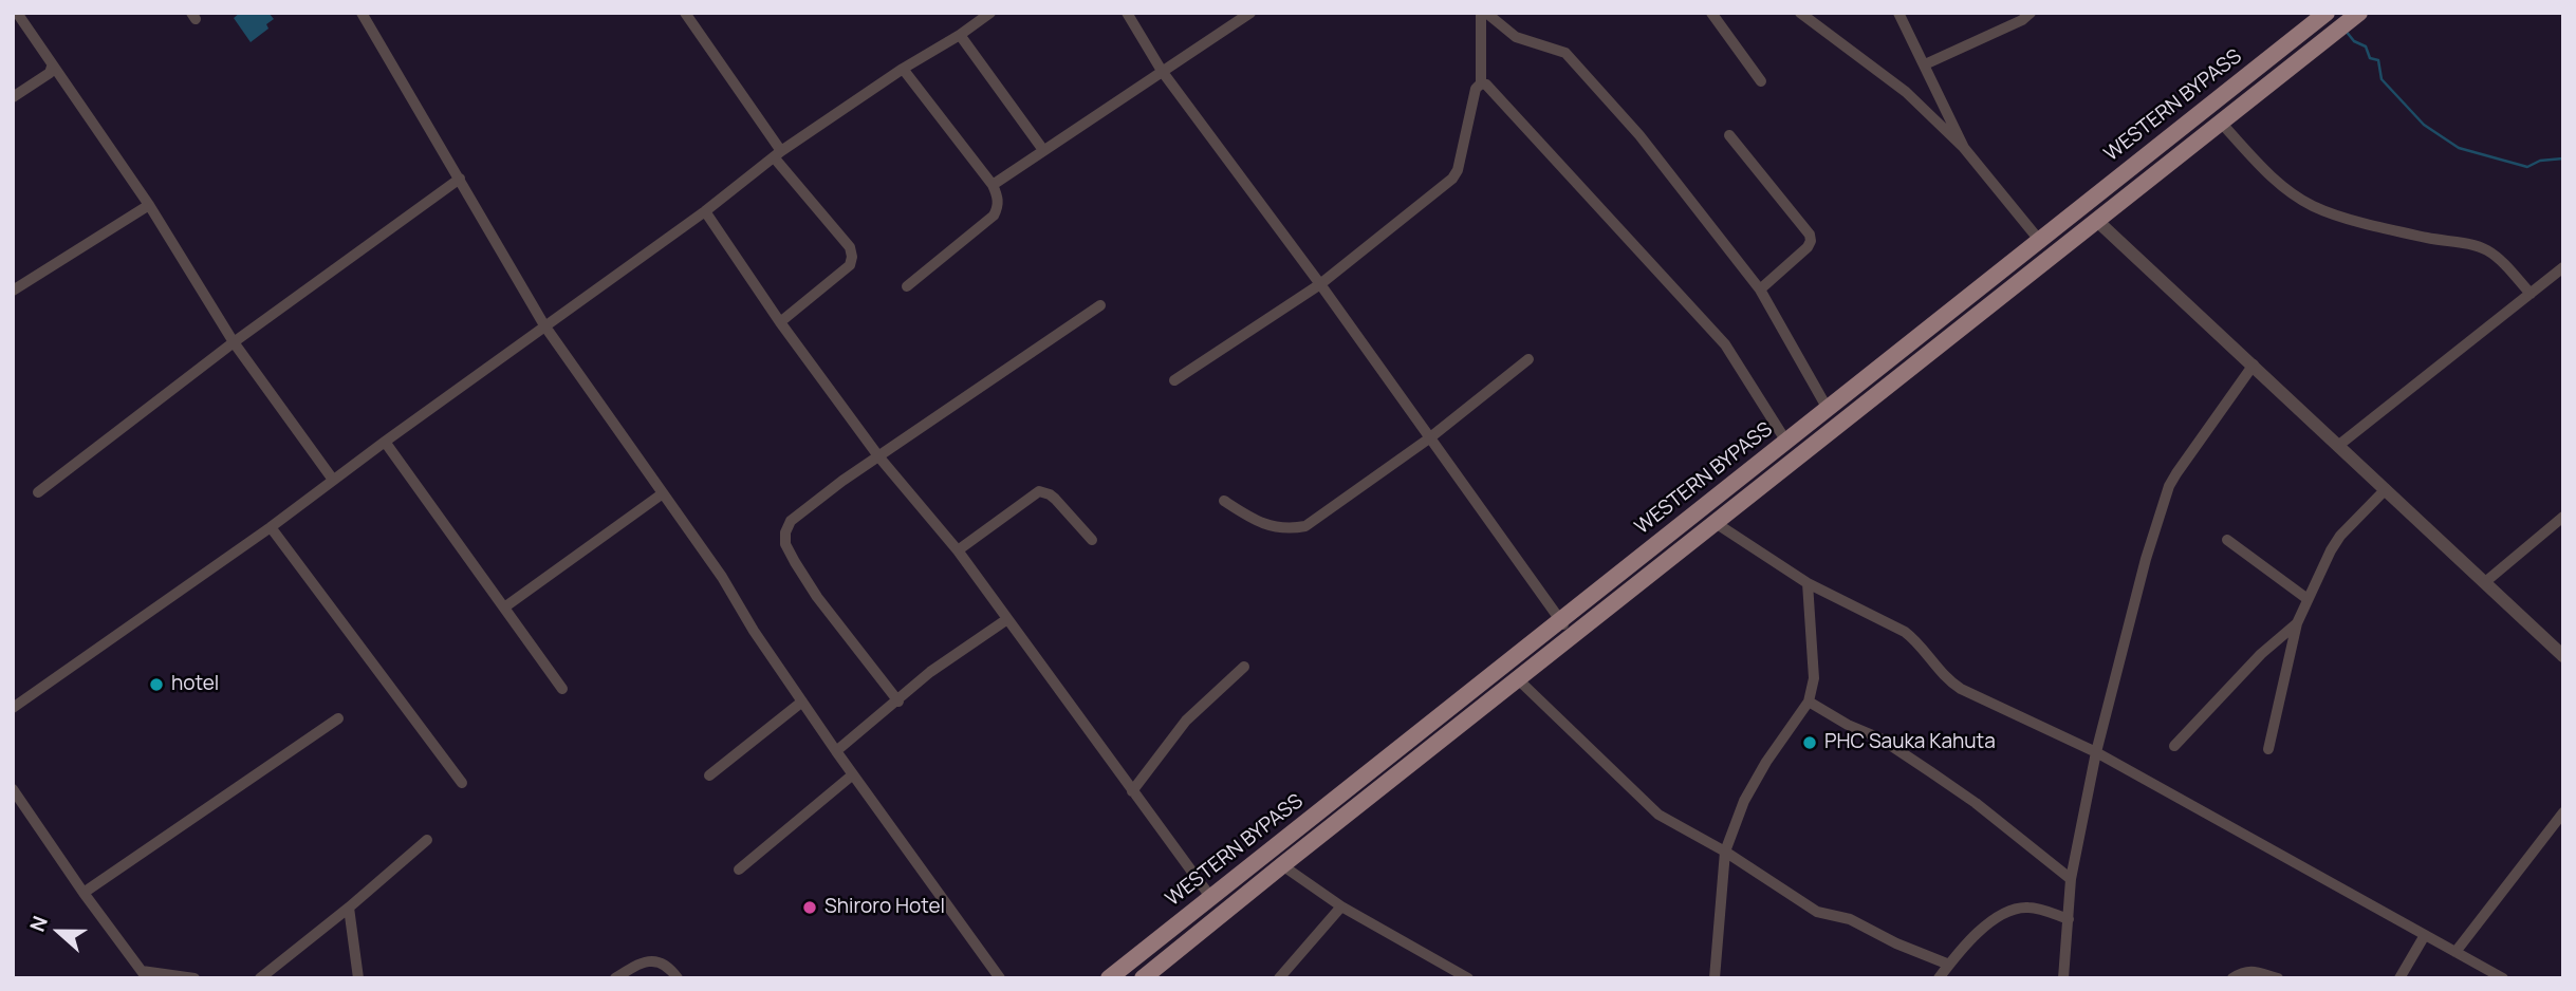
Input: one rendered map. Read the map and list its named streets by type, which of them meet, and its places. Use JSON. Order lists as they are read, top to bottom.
{
  "streets": {
    "main road": ["WESTERN BYPASS"]
  },
  "places": ["hotel", "PHC Sauka Kahuta", "Shiroro Hotel"],
  "north": "left"
}
